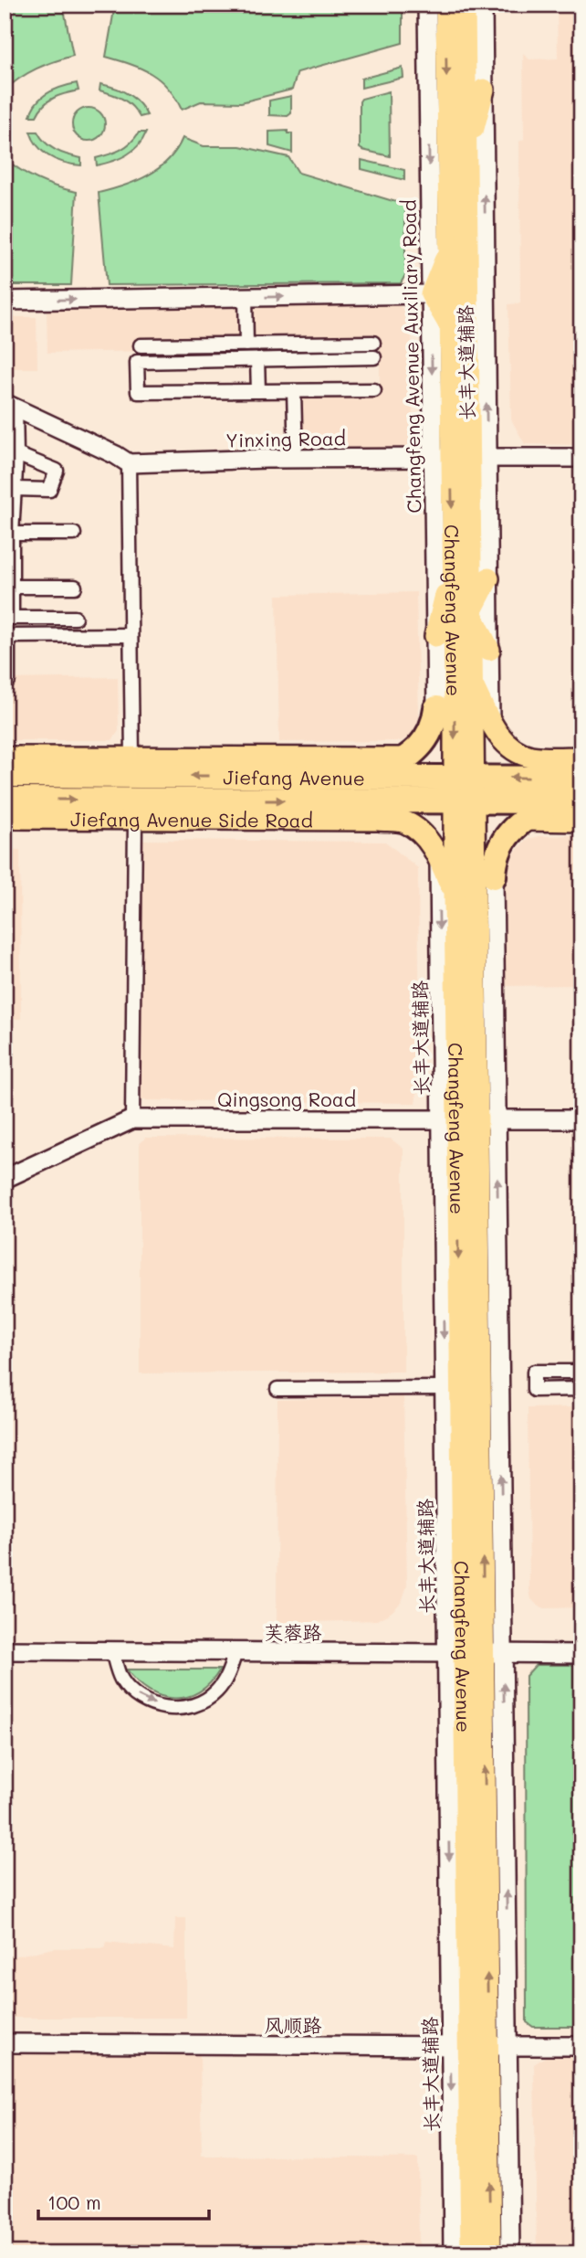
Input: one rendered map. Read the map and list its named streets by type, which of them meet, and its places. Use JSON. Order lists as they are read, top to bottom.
{
  "streets": {
    "highway": ["Jiefang Avenue"],
    "main road": ["Changfeng Avenue", "Jiefang Avenue Side Road"],
    "street": [
      "Changfeng Avenue Auxiliary Road",
      "长丰大道辅路",
      "Yinxing Road",
      "Qingsong Road",
      "芙蓉路",
      "风顺路"
    ]
  },
  "crossings": [
    ["Changfeng Avenue Auxiliary Road", "长丰大道辅路"],
    ["Changfeng Avenue Auxiliary Road", "Yinxing Road"],
    ["Changfeng Avenue Auxiliary Road", "Changfeng Avenue"],
    ["长丰大道辅路", "Yinxing Road"],
    ["长丰大道辅路", "Changfeng Avenue"],
    ["长丰大道辅路", "Jiefang Avenue Side Road"],
    ["长丰大道辅路", "Qingsong Road"],
    ["长丰大道辅路", "风顺路"],
    ["Yinxing Road", "Changfeng Avenue"],
    ["Changfeng Avenue", "Jiefang Avenue"],
    ["Changfeng Avenue", "Jiefang Avenue Side Road"],
    ["Changfeng Avenue", "Qingsong Road"],
    ["Changfeng Avenue", "芙蓉路"],
    ["Changfeng Avenue", "风顺路"],
    ["Jiefang Avenue", "Jiefang Avenue Side Road"]
  ],
  "one_way": ["Changfeng Avenue Auxiliary Road"],
  "scale_bar": "100 m"
}
